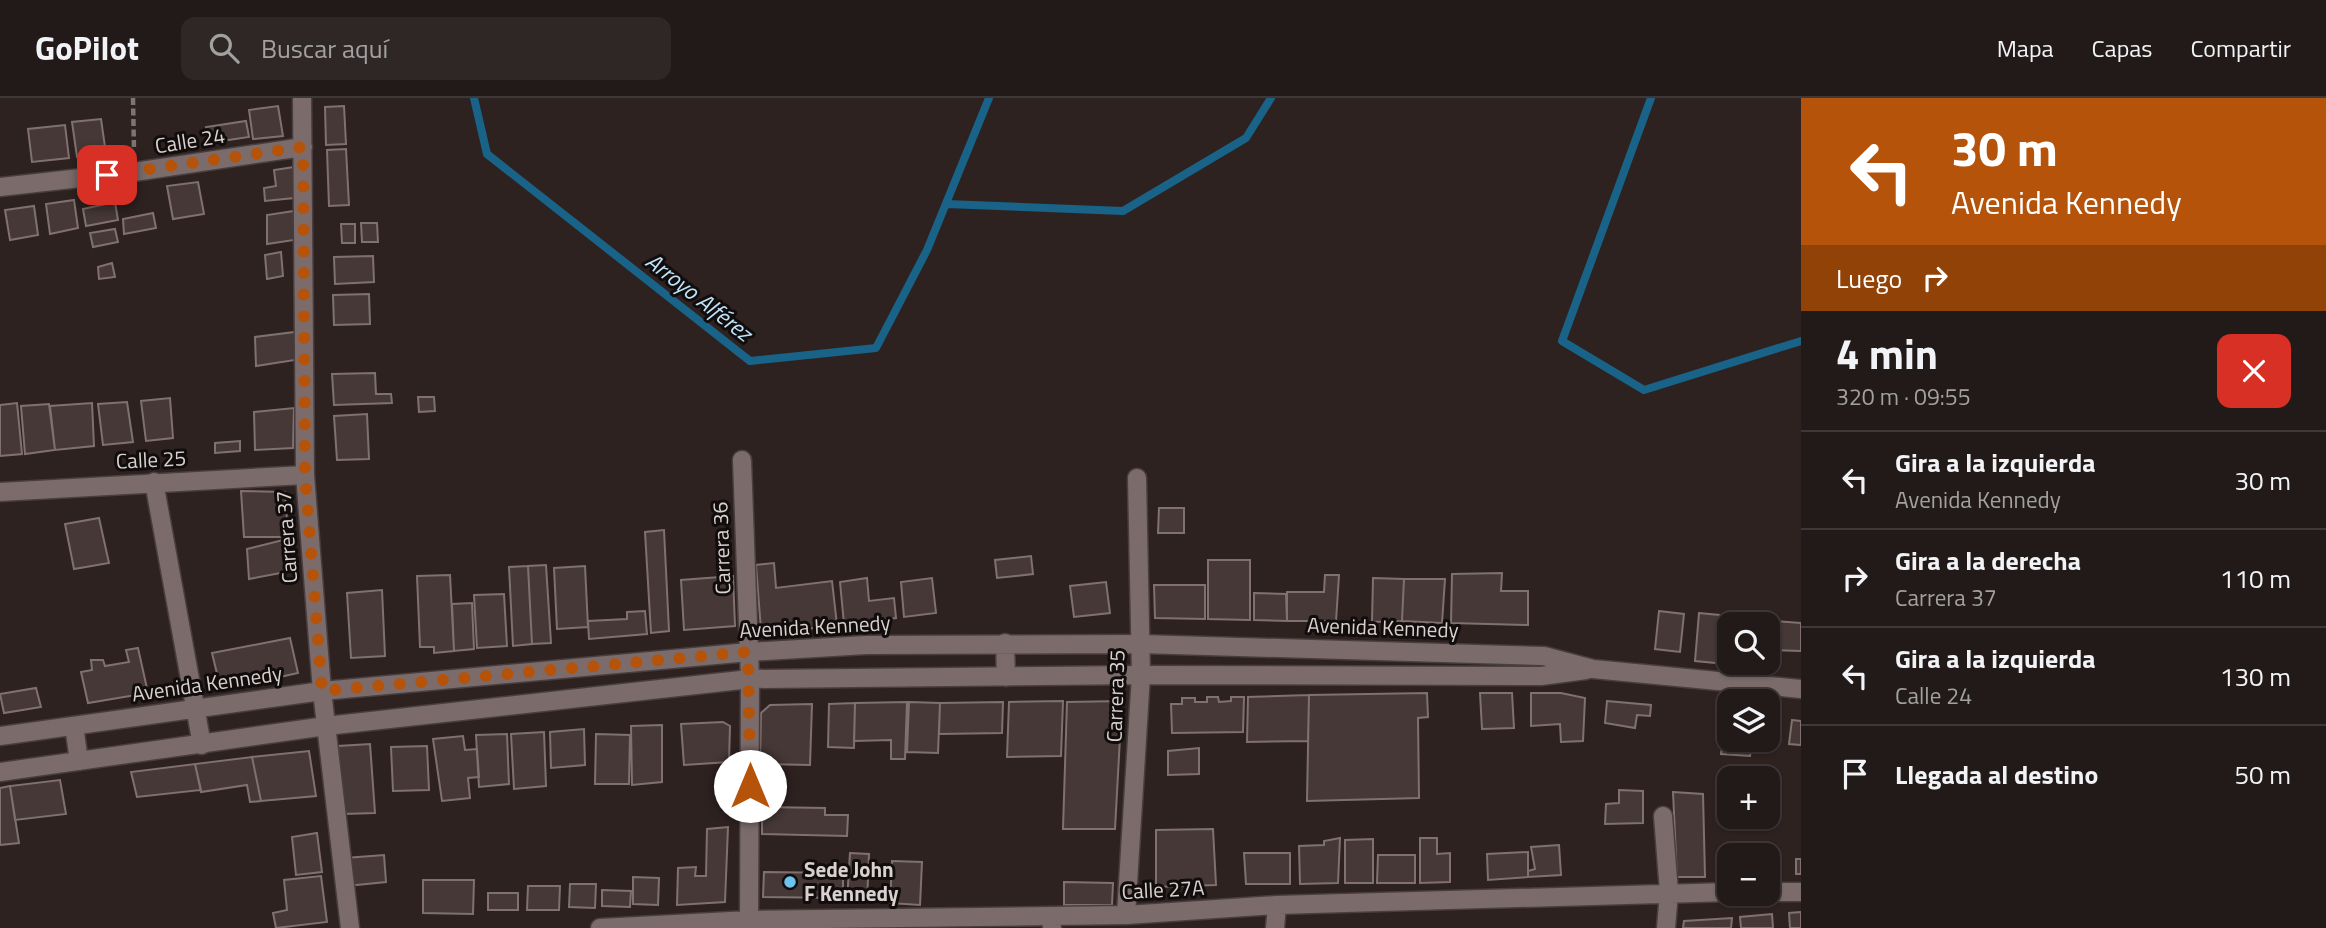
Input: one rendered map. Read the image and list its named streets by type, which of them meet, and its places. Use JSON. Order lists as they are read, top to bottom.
{
  "streets": {
    "street": [
      "Calle 24",
      "Calle 25",
      "Carrera 37",
      "Carrera 36",
      "Avenida Kennedy",
      "Carrera 35",
      "Calle 27A"
    ]
  },
  "crossings": [
    ["Calle 24", "Carrera 37"],
    ["Calle 25", "Carrera 37"],
    ["Carrera 37", "Avenida Kennedy"],
    ["Carrera 36", "Avenida Kennedy"],
    ["Carrera 36", "Calle 27A"],
    ["Avenida Kennedy", "Carrera 35"],
    ["Carrera 35", "Calle 27A"]
  ],
  "water": ["Arroyo Alférez"],
  "places": ["Sede John F Kennedy"],
  "page": {
    "header": "GoPilot",
    "search": "Buscar aquí",
    "nav": ["Mapa", "Capas", "Compartir"],
    "turn": ["30 m", "Avenida Kennedy"],
    "then": "Luego",
    "heading": ["4 min", "320 m · 09:55"],
    "list": [
      {
        "name": "Gira a la izquierda",
        "note": "Avenida Kennedy",
        "value": "30 m"
      },
      {
        "name": "Gira a la derecha",
        "note": "Carrera 37",
        "value": "110 m"
      },
      {
        "name": "Gira a la izquierda",
        "note": "Calle 24",
        "value": "130 m"
      },
      {
        "name": "Llegada al destino",
        "value": "50 m"
      }
    ],
    "map_buttons": ["+", "−"]
  }
}
